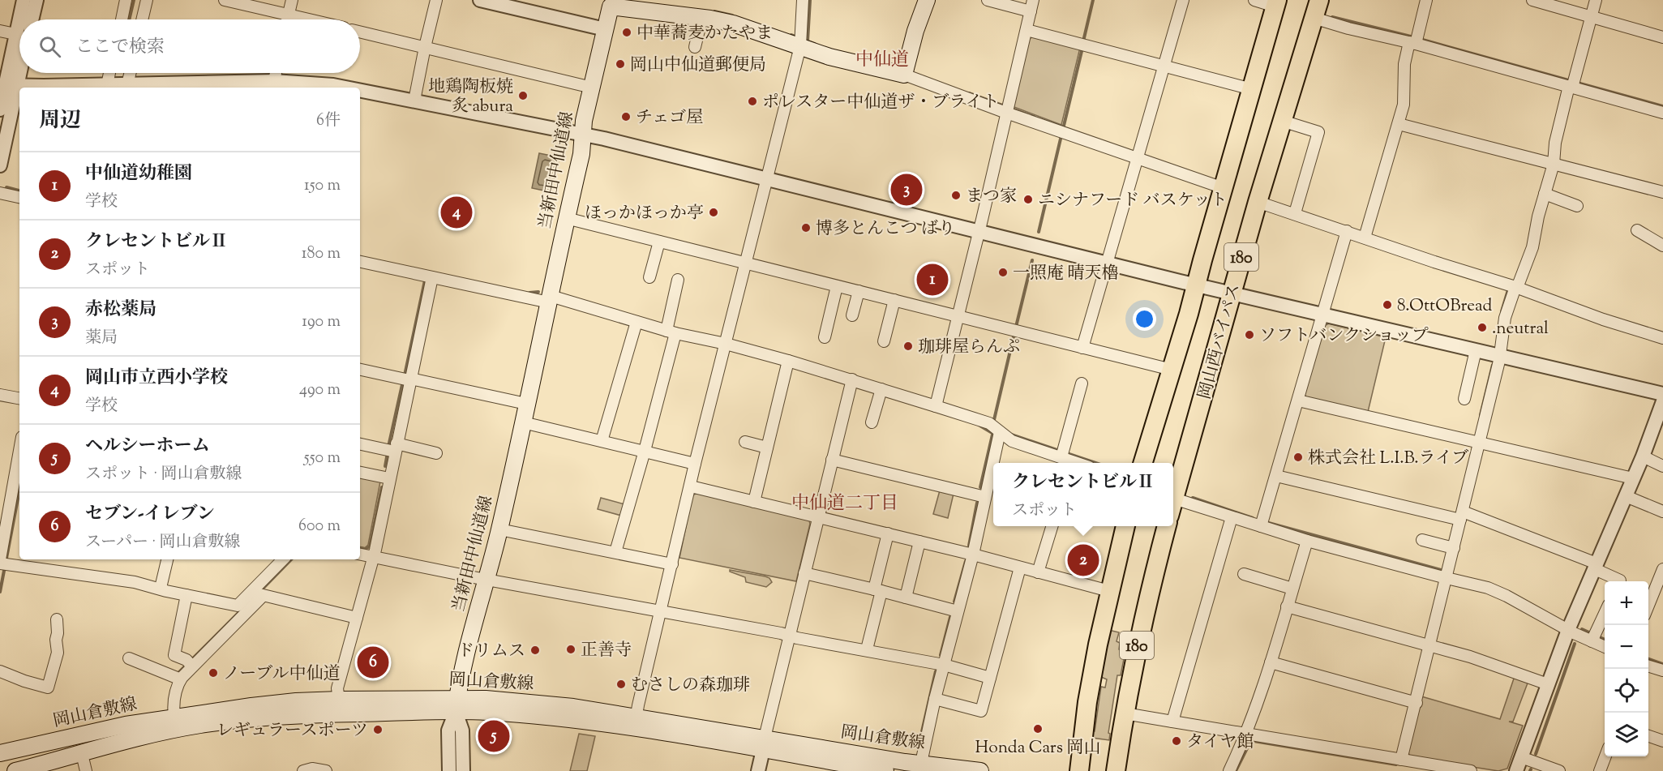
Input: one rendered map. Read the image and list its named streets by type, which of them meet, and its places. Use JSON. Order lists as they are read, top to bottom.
{
  "streets": {
    "highway": ["180", "岡山西バイパス"],
    "main road": ["当新田中仙道線", "岡山倉敷線"]
  },
  "crossings": [
    ["当新田中仙道線", "岡山倉敷線"]
  ],
  "districts": ["中仙道", "中仙道二丁目"],
  "places": [
    "中華蕎麦かたやま",
    "岡山中仙道郵便局",
    "地鶏陶板焼 炙 abura",
    "ポレスター中仙道ザ・ブライト",
    "チェゴ屋",
    "まつ家",
    "ニシナフード バスケット",
    "ほっかほっか亭",
    "博多とんこつ ばり",
    "一照庵 晴天櫓",
    "8.OttOBread",
    ".neutral",
    "ソフトバンクショップ",
    "珈琲屋らんぷ",
    "株式会社 L.I.B.ライブ",
    "正善寺",
    "ドリムス",
    "ノーブル中仙道",
    "むさしの森珈琲",
    "Honda Cars 岡山",
    "レギュラースポーツ",
    "タイヤ館"
  ],
  "page": {
    "search": "ここで検索",
    "heading": ["周辺", "6件"],
    "list": [
      {
        "mark": "1",
        "name": "中仙道幼稚園",
        "note": "学校",
        "value": "150 m"
      },
      {
        "mark": "2",
        "name": "クレセントビルⅡ",
        "note": "スポット",
        "value": "180 m"
      },
      {
        "mark": "3",
        "name": "赤松薬局",
        "note": "薬局",
        "value": "190 m"
      },
      {
        "mark": "4",
        "name": "岡山市立西小学校",
        "note": "学校",
        "value": "490 m"
      },
      {
        "mark": "5",
        "name": "ヘルシーホーム",
        "note": "スポット · 岡山倉敷線",
        "value": "550 m"
      },
      {
        "mark": "6",
        "name": "セブン-イレブン",
        "note": "スーパー · 岡山倉敷線",
        "value": "600 m"
      }
    ],
    "pins": [
      "3",
      "4",
      "1",
      "2",
      "6",
      "5"
    ],
    "popup": ["クレセントビルⅡ", "スポット"],
    "map_buttons": ["+", "−"]
  }
}
